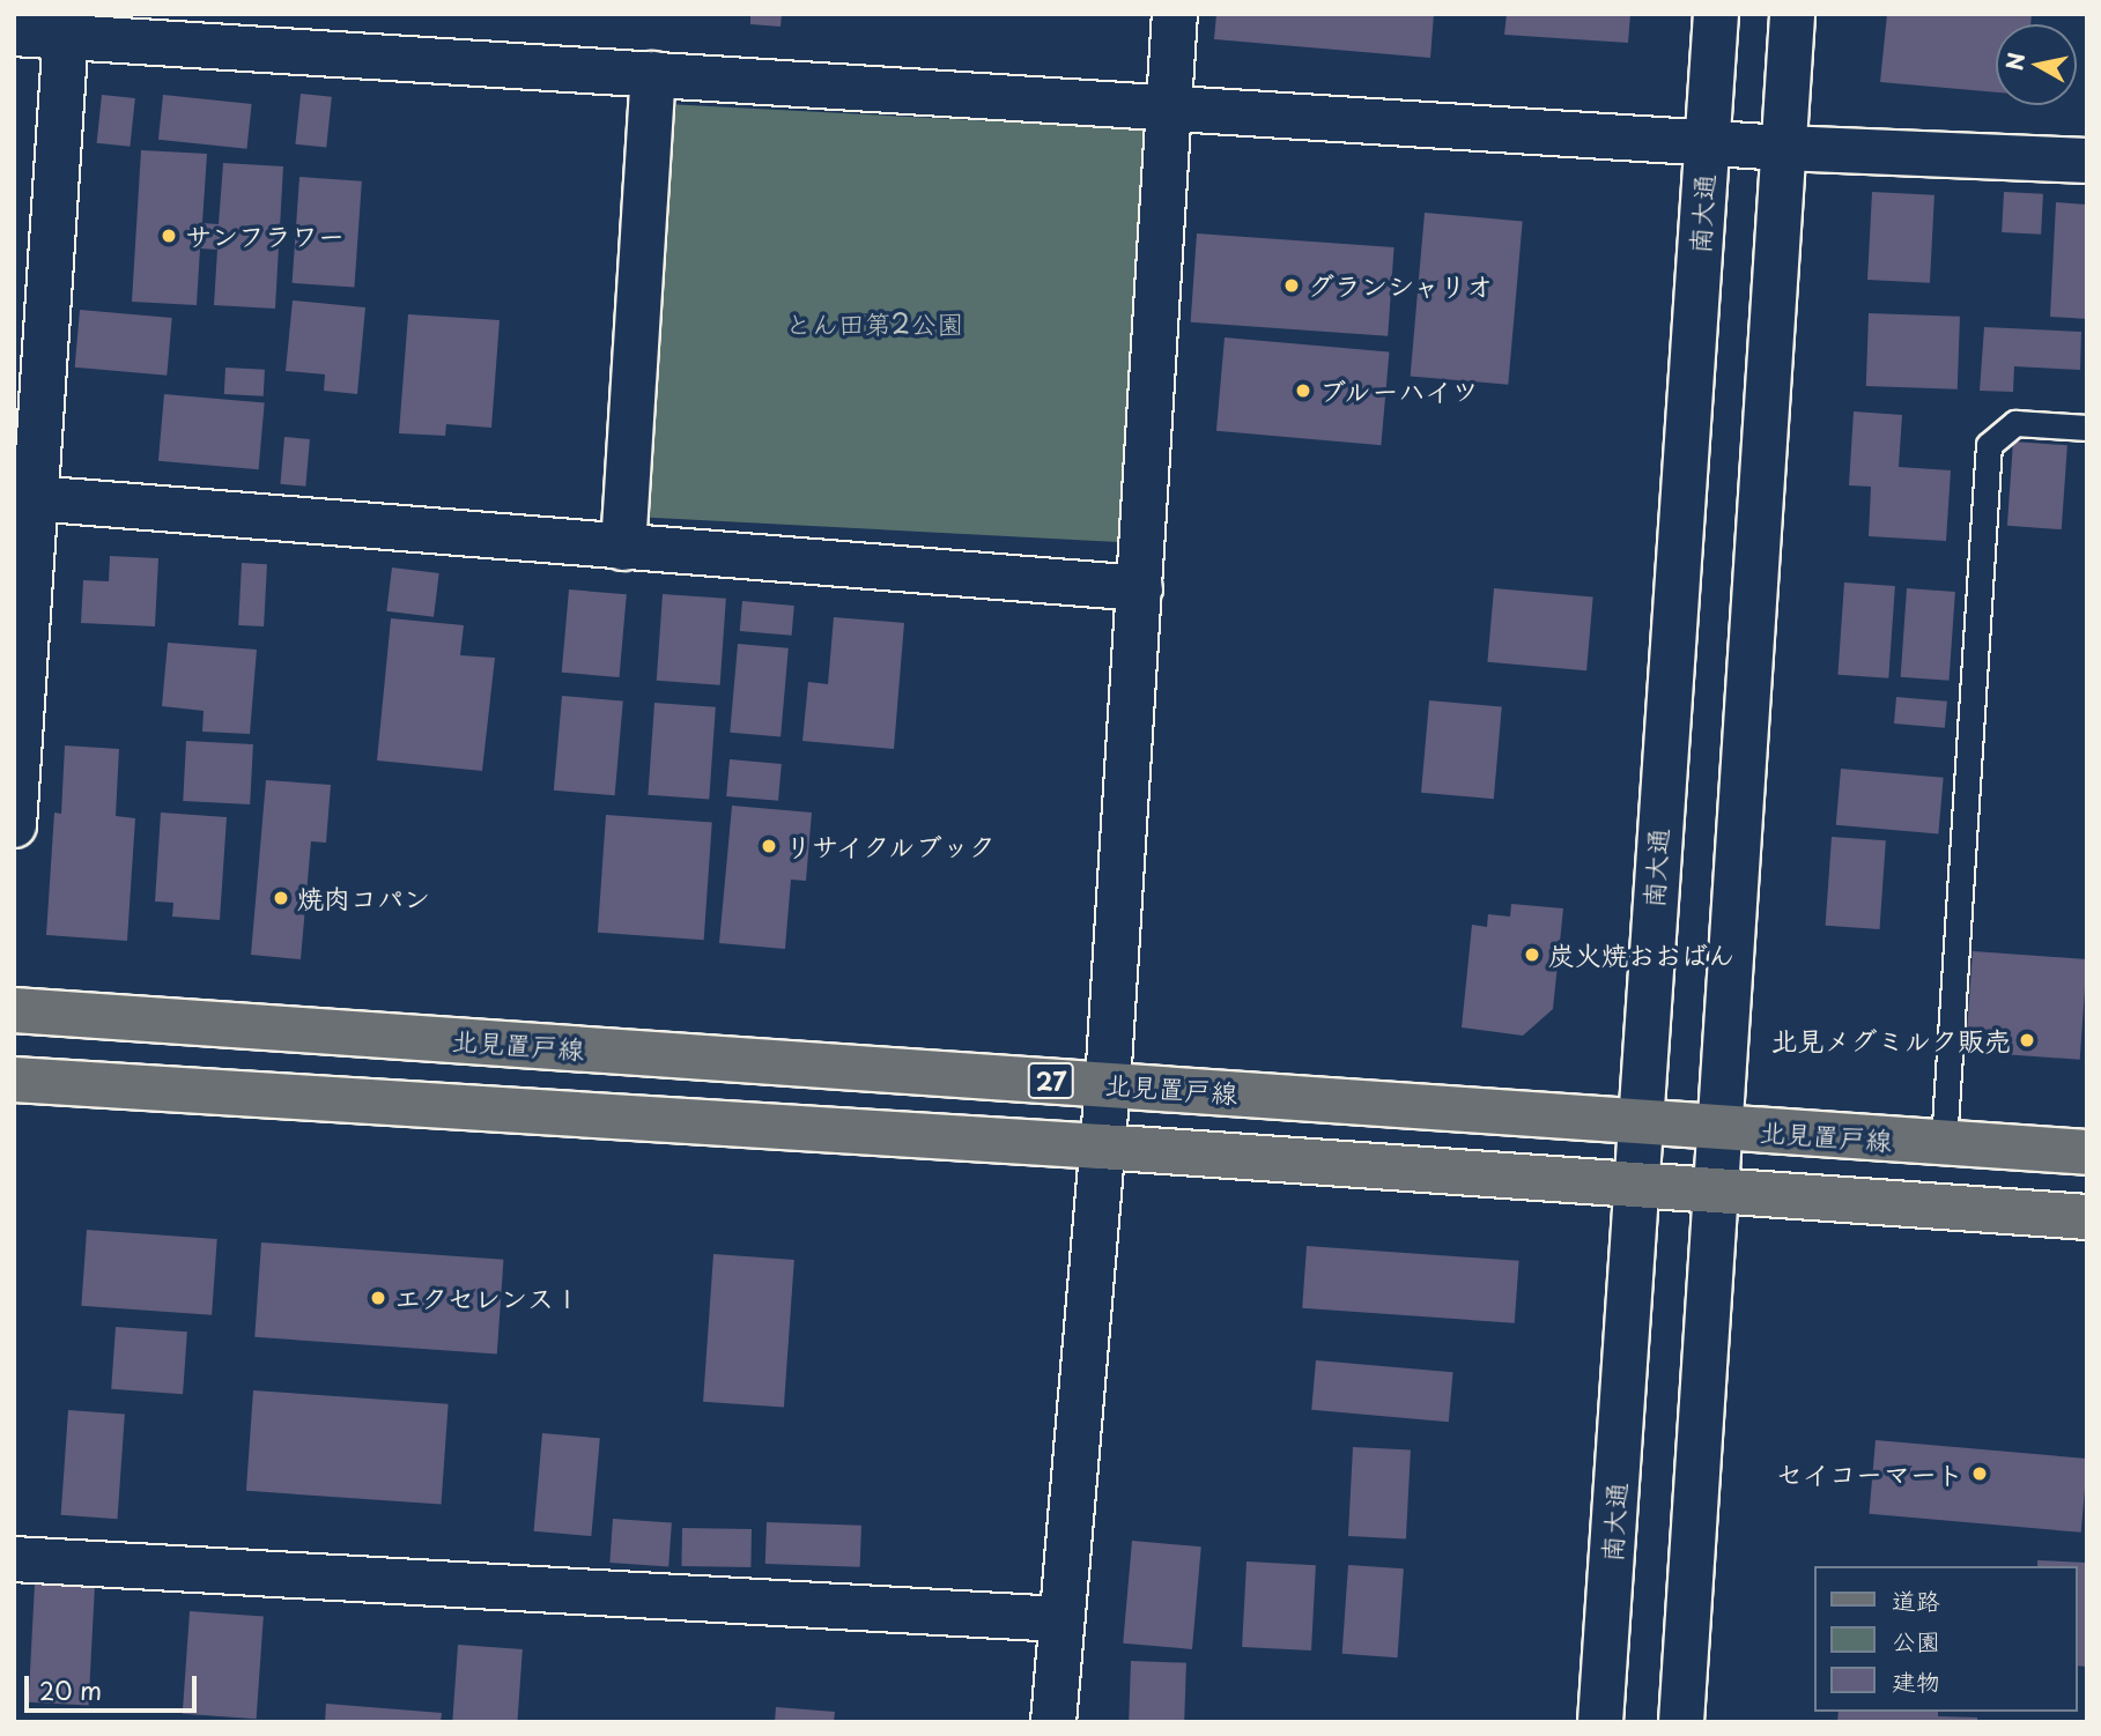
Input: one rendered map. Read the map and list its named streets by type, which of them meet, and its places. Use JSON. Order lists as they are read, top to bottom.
{
  "streets": {
    "main road": ["北見置戸線", "27"],
    "street": ["南大通"]
  },
  "crossings": [
    ["南大通", "北見置戸線"]
  ],
  "parks": ["とん田第2公園"],
  "places": [
    "サンフラワー",
    "グランシャリオ",
    "ブルーハイツ",
    "リサイクルブック",
    "焼肉コパン",
    "炭火焼おおばん",
    "北見メグミルク販売",
    "エクセレンスⅠ",
    "セイコーマート"
  ],
  "legend": ["道路", "公園", "建物"],
  "scale_bar": "20 m",
  "north": "left"
}
